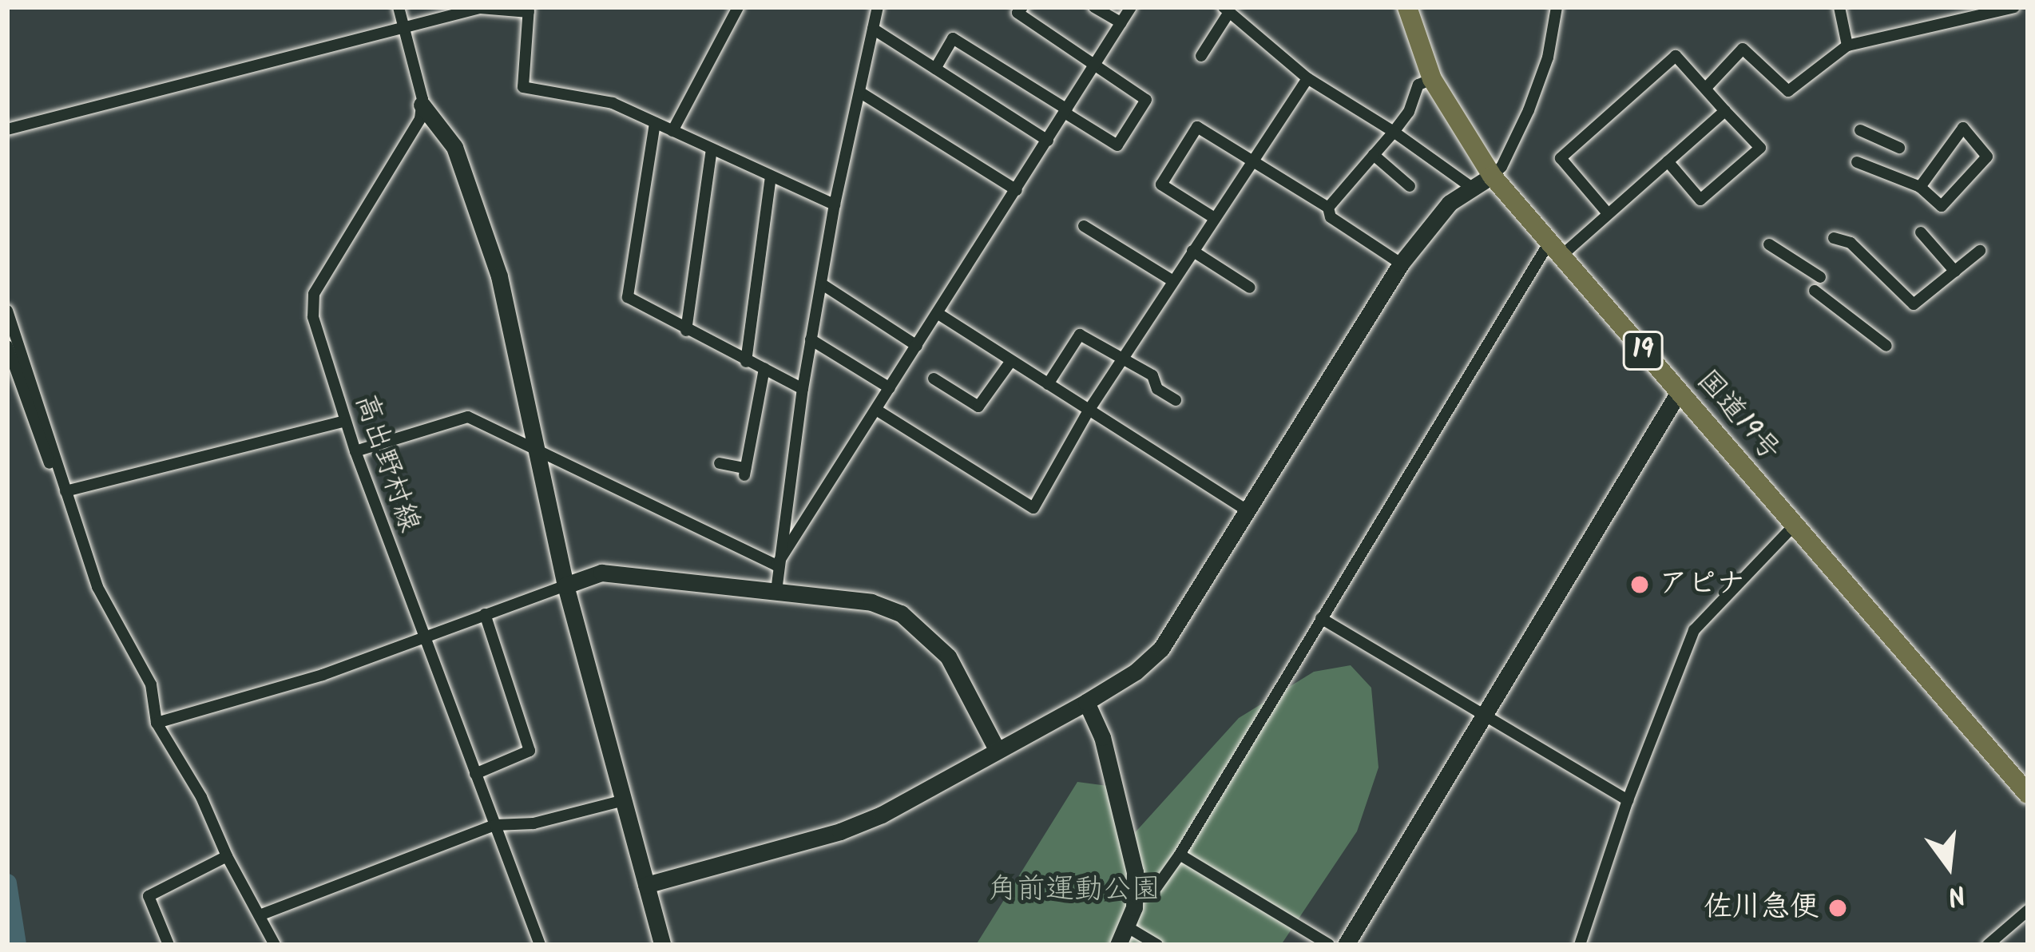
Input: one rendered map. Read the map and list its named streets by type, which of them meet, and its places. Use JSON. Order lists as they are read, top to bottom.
{
  "streets": {
    "highway": ["19", "国道19号"],
    "street": ["高出野村線"]
  },
  "parks": ["角前運動公園"],
  "places": ["アピナ", "佐川急便"],
  "north": "bottom"
}
